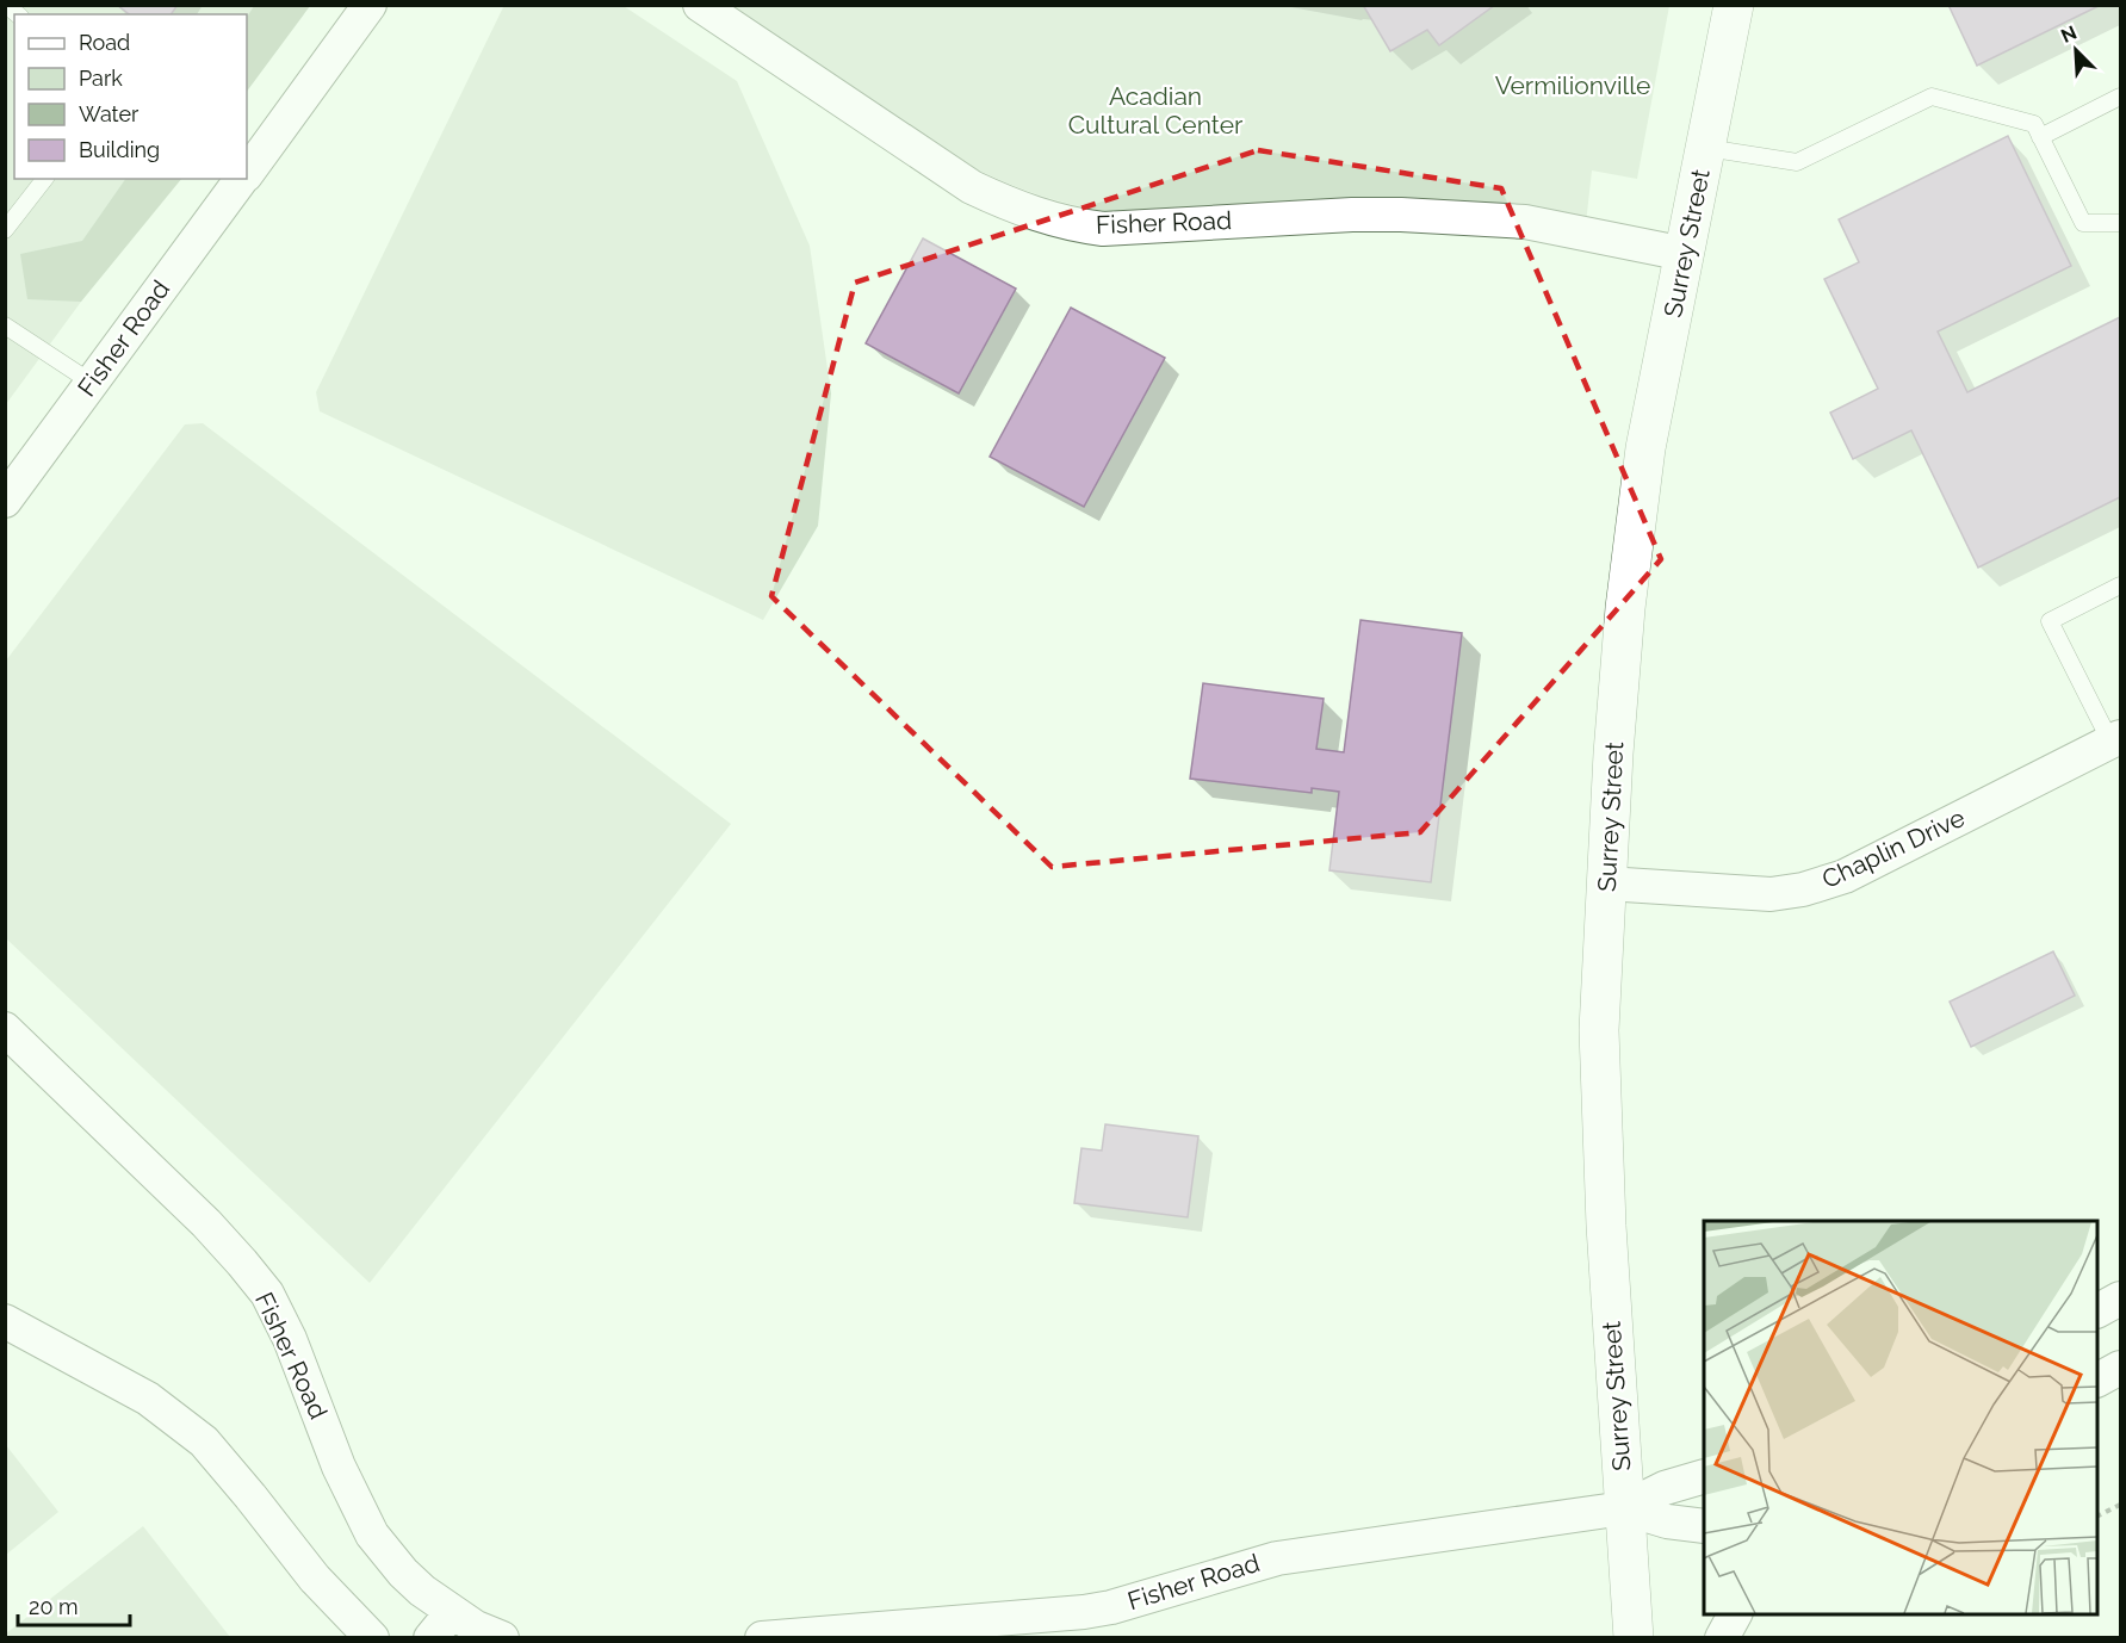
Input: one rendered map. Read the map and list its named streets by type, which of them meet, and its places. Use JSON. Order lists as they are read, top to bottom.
{
  "streets": {
    "street": ["Fisher Road", "Surrey Street", "Chaplin Drive"]
  },
  "crossings": [
    ["Fisher Road", "Surrey Street"],
    ["Surrey Street", "Chaplin Drive"]
  ],
  "parks": ["Vermilionville", "Acadian Cultural Center"],
  "legend": [
    "Road",
    "Park",
    "Water",
    "Building"
  ],
  "scale_bar": "20 m",
  "north": "top left"
}
